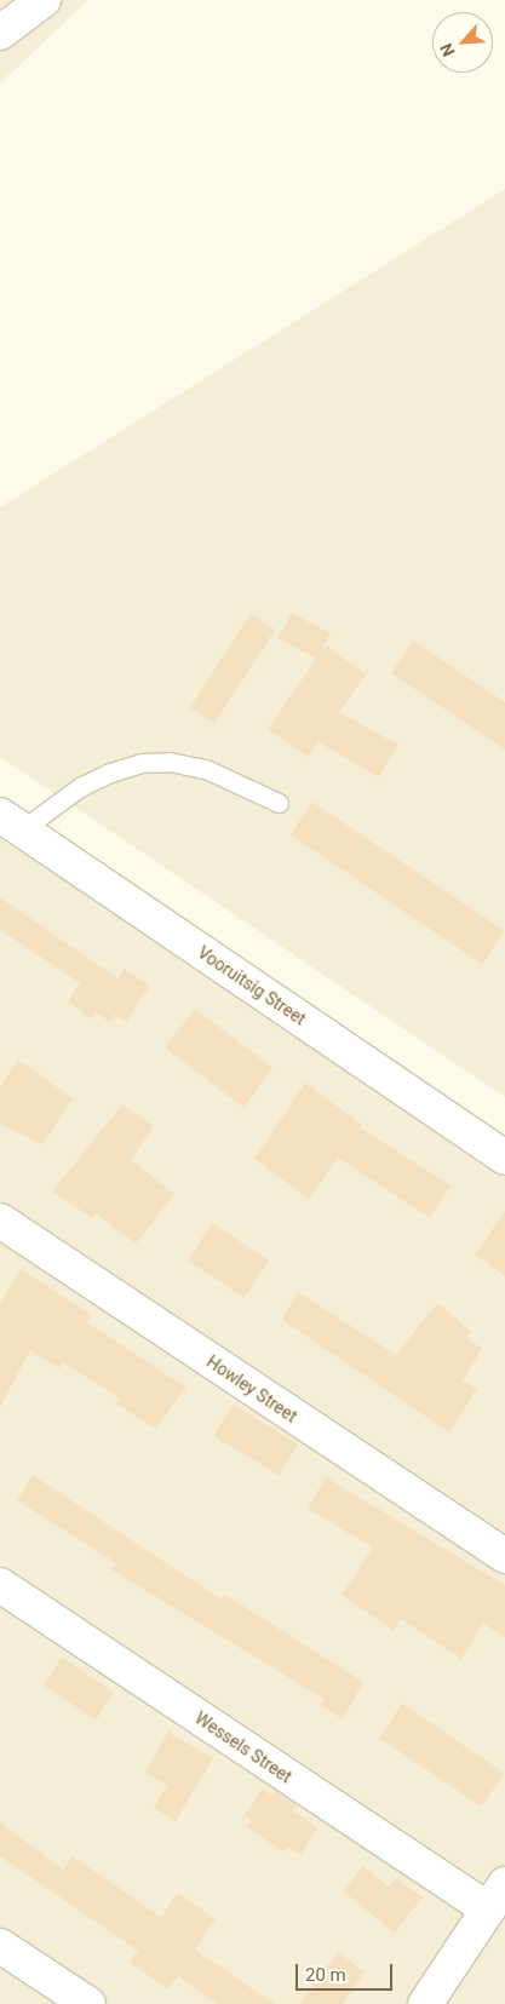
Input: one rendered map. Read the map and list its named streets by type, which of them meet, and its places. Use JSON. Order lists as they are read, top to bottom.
{
  "streets": {
    "street": ["Vooruitsig Street", "Howley Street", "Wessels Street"]
  },
  "scale_bar": "20 m",
  "north": "bottom left"
}
